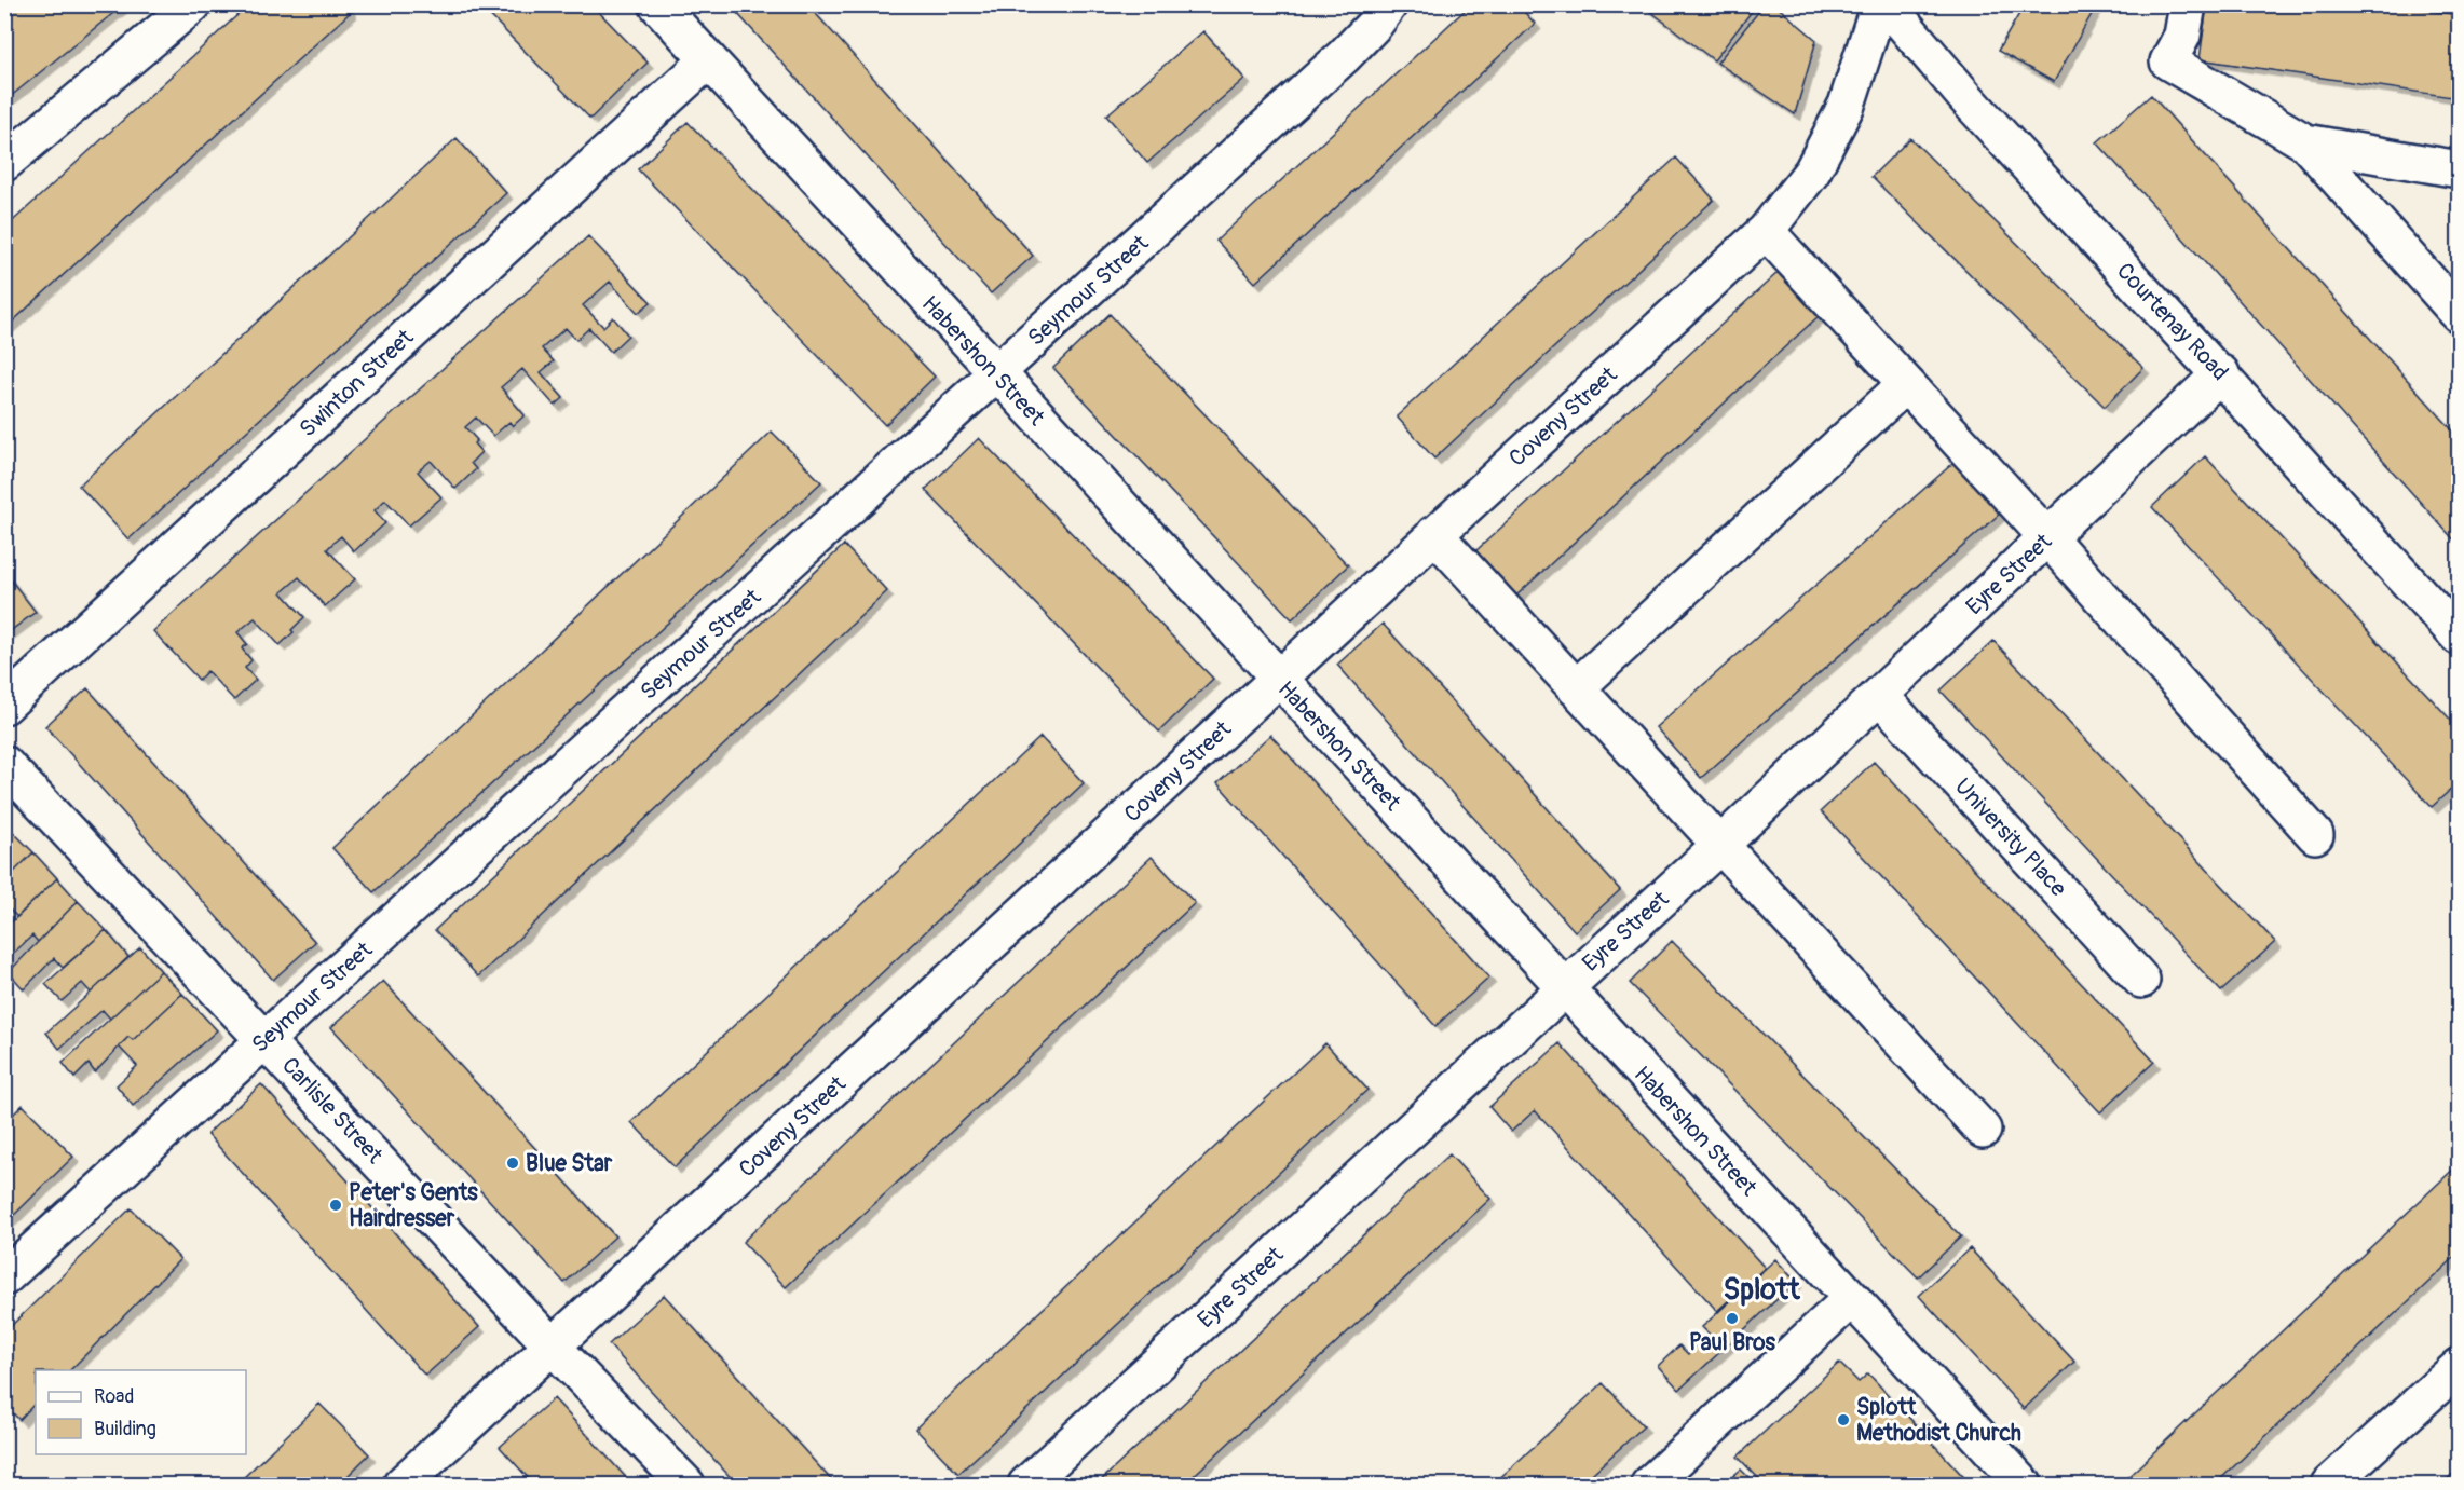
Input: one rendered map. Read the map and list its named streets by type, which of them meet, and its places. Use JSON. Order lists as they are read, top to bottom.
{
  "streets": {
    "street": [
      "Seymour Street",
      "Courtenay Road",
      "Habershon Street",
      "Swinton Street",
      "Coveny Street",
      "Eyre Street",
      "University Place",
      "Carlisle Street"
    ]
  },
  "crossings": [
    ["Seymour Street", "Habershon Street"],
    ["Seymour Street", "Carlisle Street"],
    ["Courtenay Road", "Eyre Street"],
    ["Habershon Street", "Swinton Street"],
    ["Habershon Street", "Coveny Street"],
    ["Habershon Street", "Eyre Street"],
    ["Coveny Street", "Carlisle Street"],
    ["Eyre Street", "University Place"]
  ],
  "districts": ["Splott"],
  "places": [
    "Blue Star",
    "Peter's Gents Hairdresser",
    "Paul Bros",
    "Splott Methodist Church"
  ],
  "legend": ["Road", "Building"]
}
